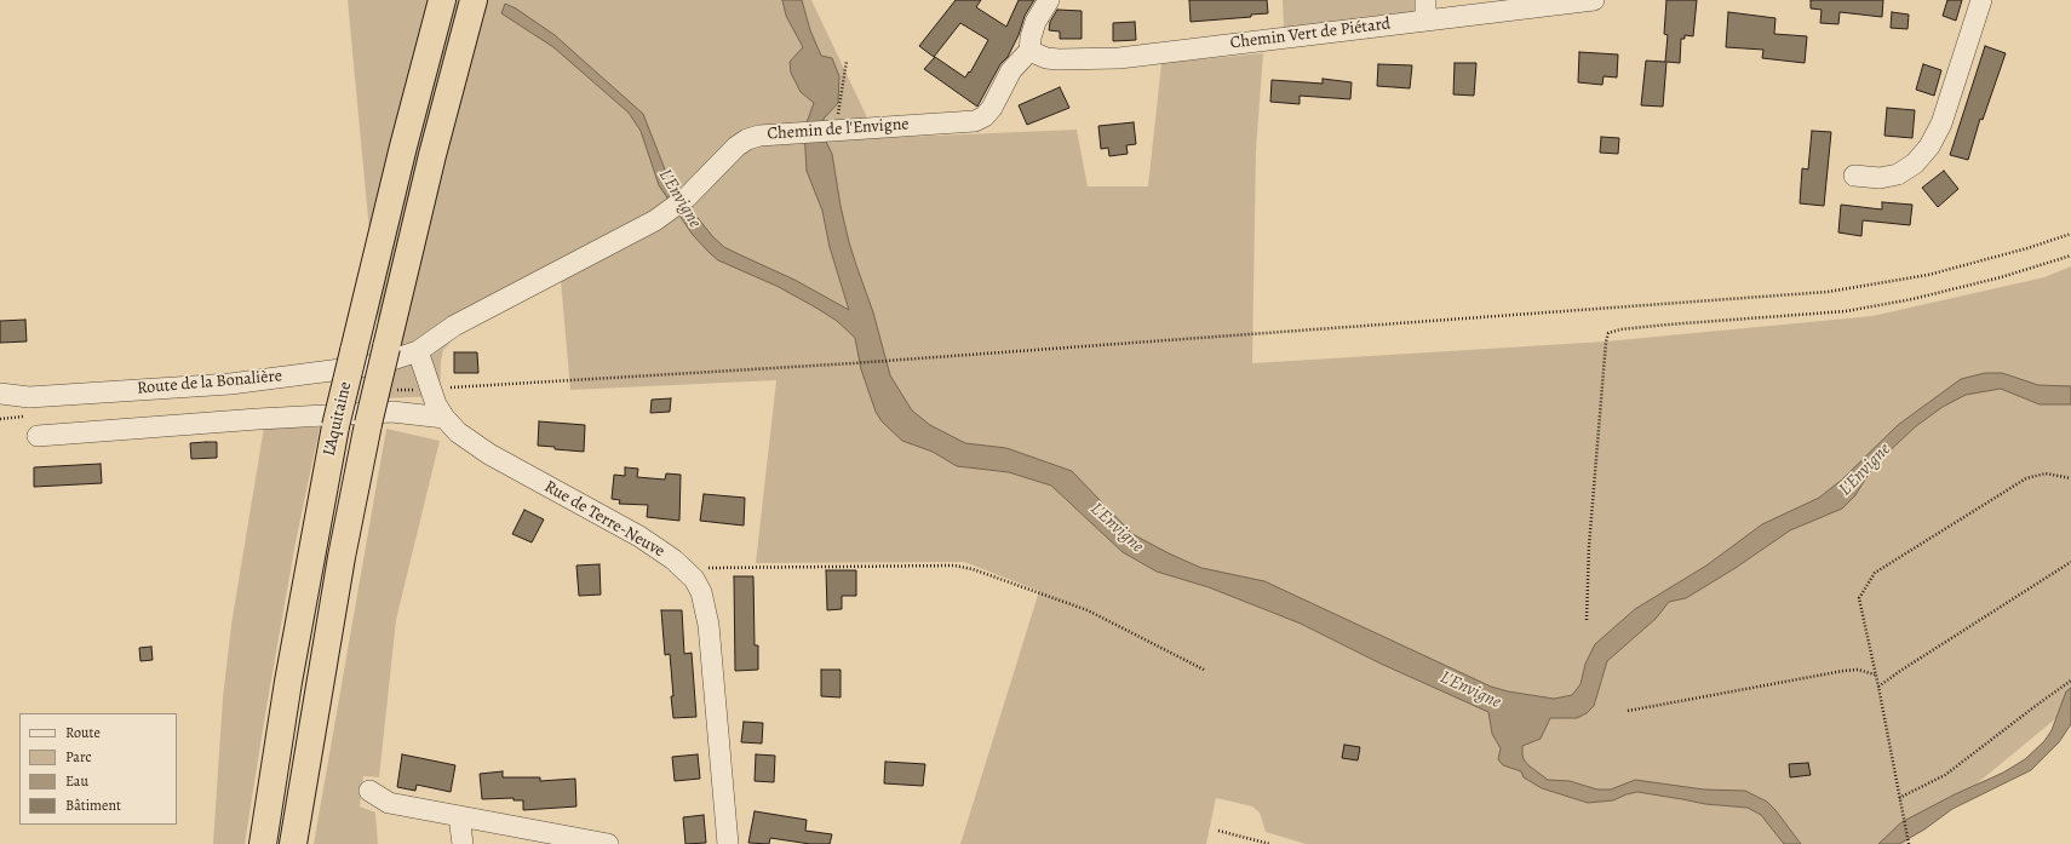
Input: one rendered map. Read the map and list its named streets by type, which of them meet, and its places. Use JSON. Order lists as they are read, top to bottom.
{
  "streets": {
    "highway": ["L'Aquitaine"],
    "street": [
      "Chemin Vert de Piétard",
      "Chemin de l'Envigne",
      "Route de la Bonalière",
      "Rue de Terre-Neuve"
    ]
  },
  "crossings": [
    ["Chemin Vert de Piétard", "Chemin de l'Envigne"],
    ["Chemin de l'Envigne", "Route de la Bonalière"],
    ["Chemin de l'Envigne", "Rue de Terre-Neuve"],
    ["Route de la Bonalière", "Rue de Terre-Neuve"]
  ],
  "water": ["L'Envigne"],
  "legend": [
    "Route",
    "Parc",
    "Eau",
    "Bâtiment"
  ]
}
